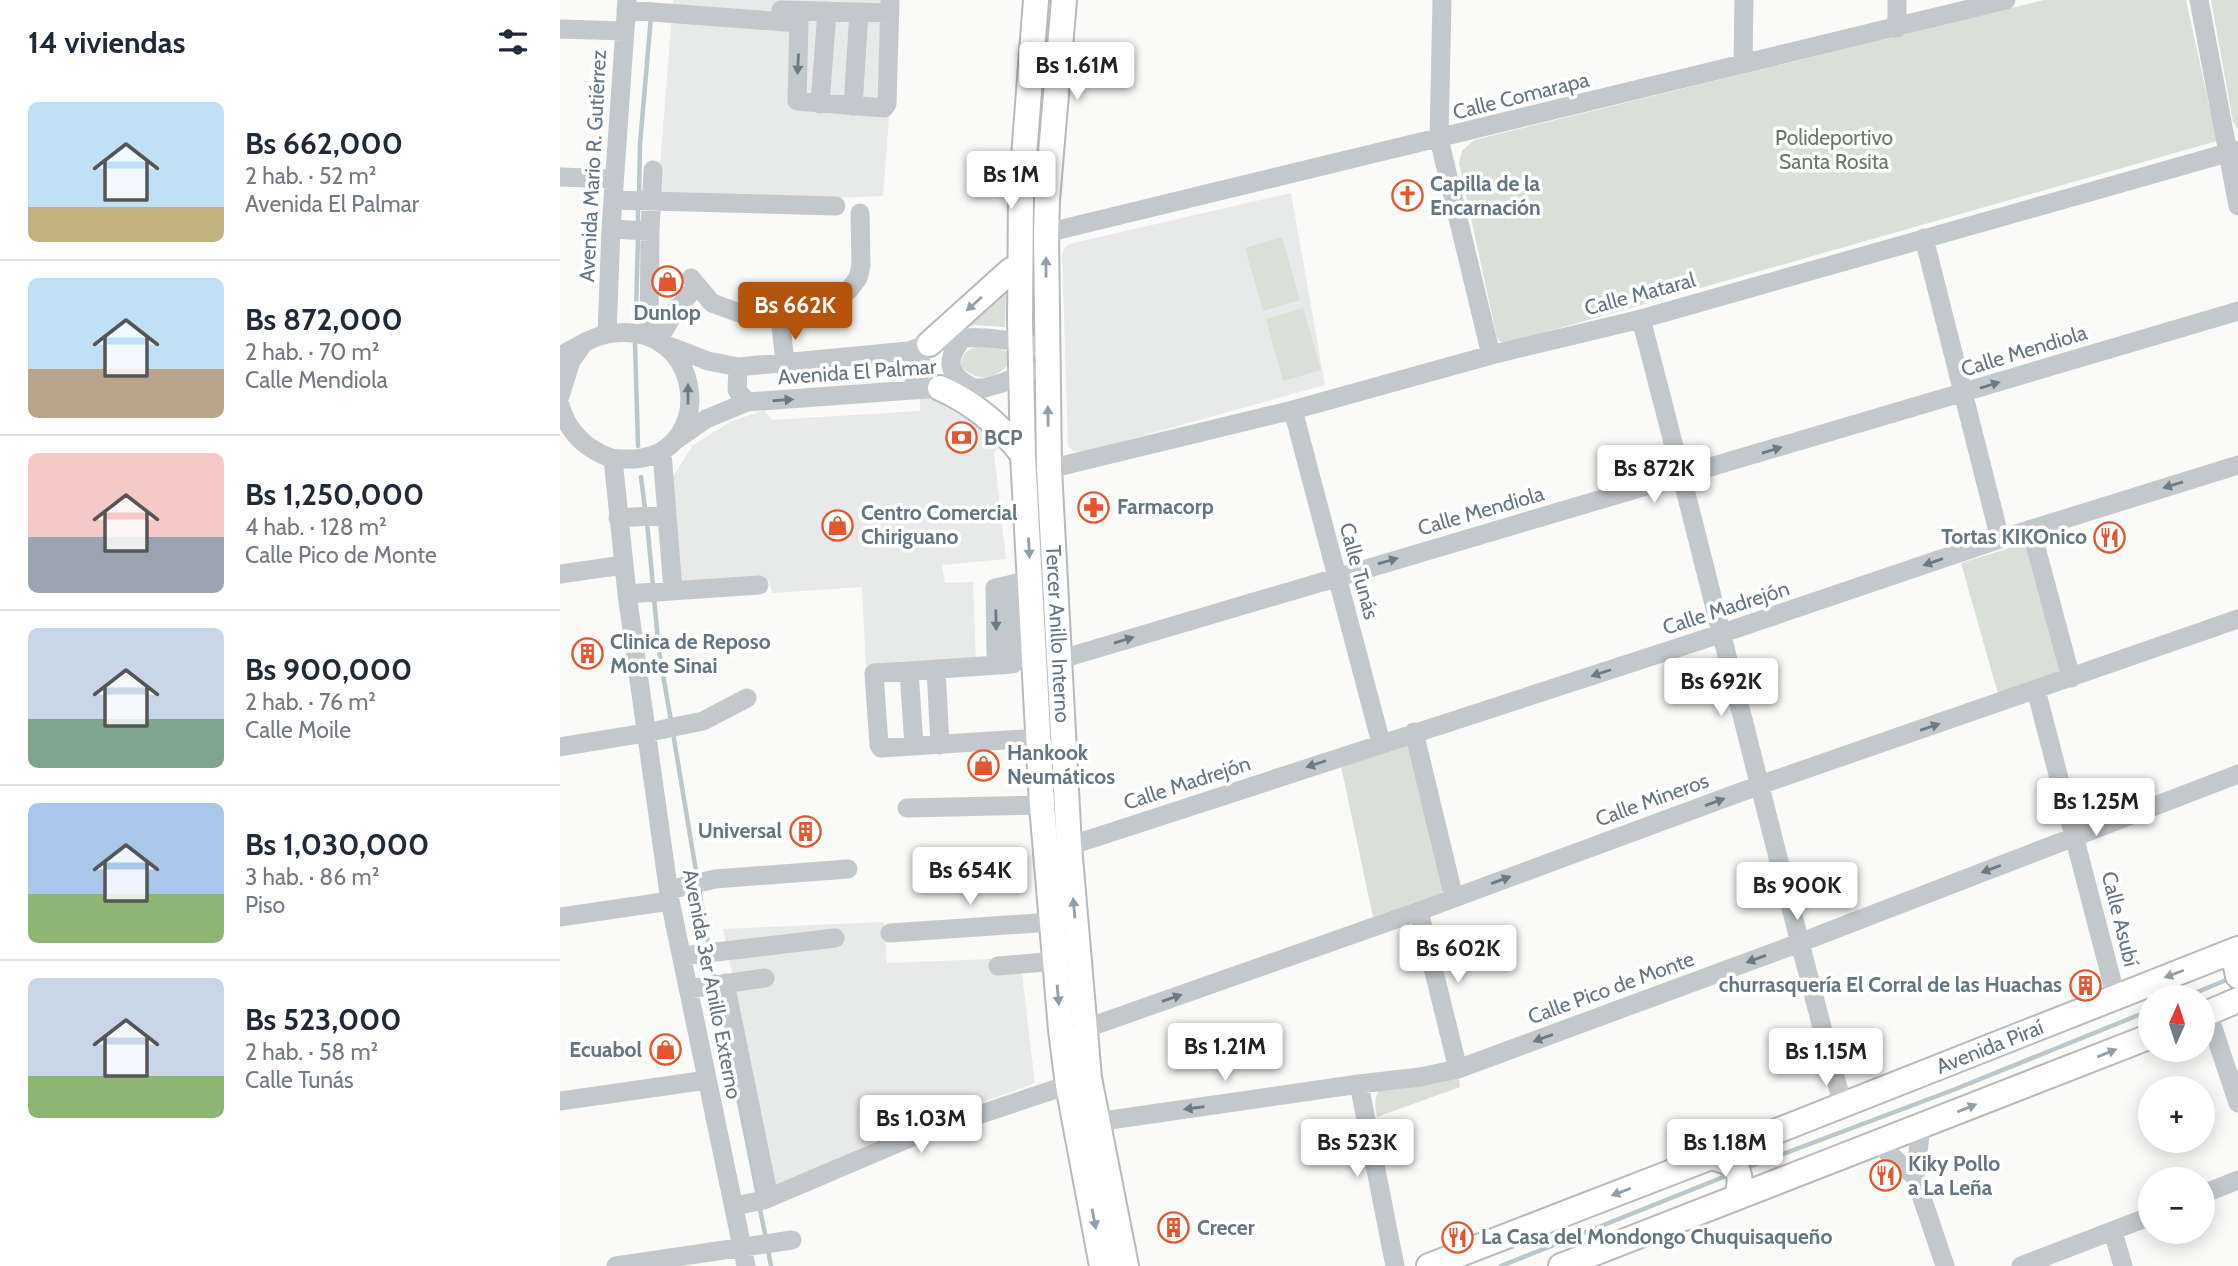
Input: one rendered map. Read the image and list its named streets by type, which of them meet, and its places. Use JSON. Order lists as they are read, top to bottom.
{
  "streets": {
    "main road": ["Tercer Anillo Interno", "Avenida Piraí"],
    "street": [
      "Calle Comarapa",
      "Avenida Mario R. Gutiérrez",
      "Calle Mataral",
      "Calle Mendiola",
      "Avenida El Palmar",
      "Calle Tunás",
      "Calle Madrejón",
      "Calle Mineros",
      "Calle Asubí",
      "Avenida 3er Anillo Externo",
      "Calle Pico de Monte"
    ]
  },
  "crossings": [
    ["Calle Comarapa", "Tercer Anillo Interno"],
    ["Avenida Mario R. Gutiérrez", "Avenida El Palmar"],
    ["Calle Mataral", "Calle Tunás"],
    ["Calle Mataral", "Tercer Anillo Interno"],
    ["Calle Mendiola", "Calle Tunás"],
    ["Calle Mendiola", "Tercer Anillo Interno"],
    ["Avenida El Palmar", "Tercer Anillo Interno"],
    ["Avenida El Palmar", "Avenida 3er Anillo Externo"],
    ["Calle Tunás", "Calle Madrejón"],
    ["Calle Madrejón", "Tercer Anillo Interno"],
    ["Tercer Anillo Interno", "Calle Mineros"],
    ["Tercer Anillo Interno", "Calle Pico de Monte"],
    ["Calle Mineros", "Calle Asubí"],
    ["Calle Asubí", "Calle Pico de Monte"],
    ["Calle Asubí", "Avenida Piraí"]
  ],
  "one_way": [
    "Calle Mendiola",
    "Calle Madrejón",
    "Calle Mineros",
    "Calle Pico de Monte"
  ],
  "parks": ["Polideportivo Santa Rosita"],
  "places": {
    "church": ["Capilla de la Encarnación"],
    "shop": [
      "Dunlop",
      "Centro Comercial Chiriguano",
      "Hankook Neumáticos",
      "Ecuabol"
    ],
    "bank": ["BCP"],
    "pharmacy": ["Farmacorp"],
    "restaurant": ["Tortas KIKOnico", "Kiky Pollo a La Leña", "La Casa del Mondongo Chuquisaqueño"],
    "building": [
      "Clinica de Reposo Monte Sinai",
      "Universal",
      "churrasquería El Corral de las Huachas",
      "Crecer"
    ]
  },
  "north": "top",
  "page": {
    "heading": "14 viviendas",
    "price": [
      "Bs 1.61M",
      "Bs 1M",
      "Bs 662K",
      "Bs 872K",
      "Bs 692K",
      "Bs 1.25M",
      "Bs 654K",
      "Bs 900K",
      "Bs 602K",
      "Bs 1.21M",
      "Bs 1.15M",
      "Bs 1.03M",
      "Bs 523K",
      "Bs 1.18M"
    ],
    "list": [
      {
        "name": "Bs 662,000",
        "note": "2 hab. · 52 m² · Avenida El Palmar"
      },
      {
        "name": "Bs 872,000",
        "note": "2 hab. · 70 m² · Calle Mendiola"
      },
      {
        "name": "Bs 1,250,000",
        "note": "4 hab. · 128 m² · Calle Pico de Monte"
      },
      {
        "name": "Bs 900,000",
        "note": "2 hab. · 76 m² · Calle Moile"
      },
      {
        "name": "Bs 1,030,000",
        "note": "3 hab. · 86 m² · Piso"
      },
      {
        "name": "Bs 523,000",
        "note": "2 hab. · 58 m² · Calle Tunás"
      }
    ],
    "map_buttons": ["+", "−"]
  }
}
